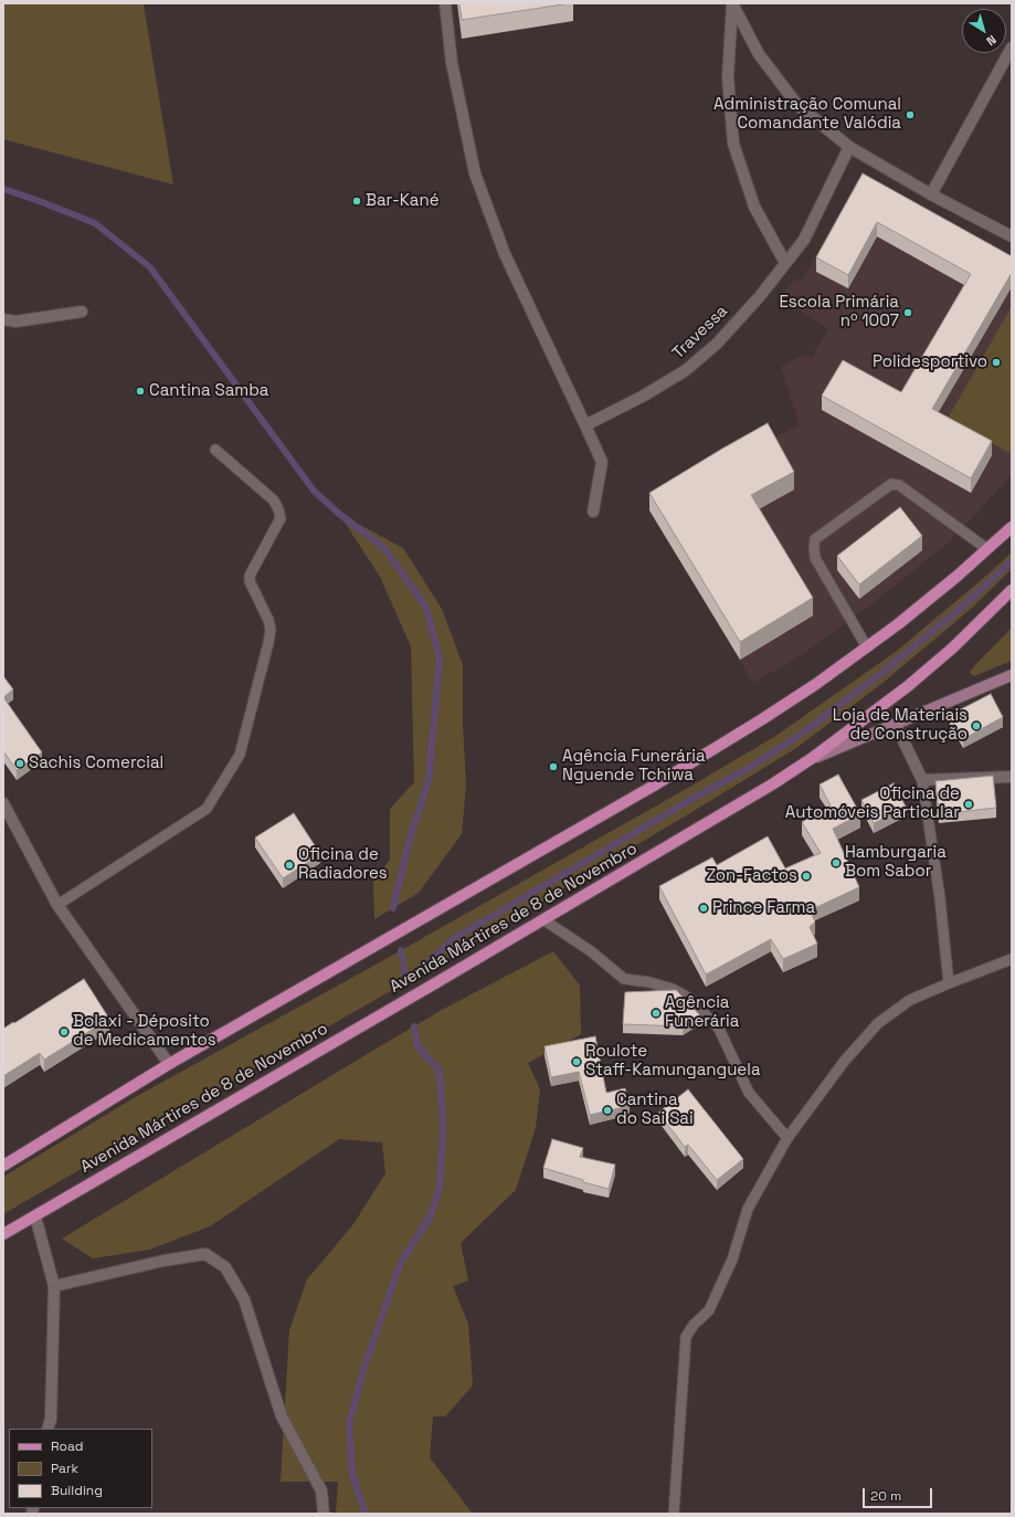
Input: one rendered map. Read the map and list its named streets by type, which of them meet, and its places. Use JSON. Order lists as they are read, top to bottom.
{
  "streets": {
    "main road": ["Avenida Mártires de 8 de Novembro"],
    "street": ["Travessa"]
  },
  "places": [
    "Administração Comunal Comandante Valódia",
    "Bar-Kané",
    "Escola Primária nº 1007",
    "Polidesportivo",
    "Cantina Samba",
    "Loja de Materiais de Construção",
    "Sachis Comercial",
    "Agência Funerária Nguende Tchiwa",
    "Oficina de Automóveis Particular",
    "Hamburgaria Bom Sabor",
    "Oficina de Radiadores",
    "Zon-Factos",
    "Prince Farma",
    "Agência Funerária",
    "Bolaxi - Déposito de Medicamentos",
    "Roulote Staff-Kamunganguela",
    "Cantina do Sai Sai"
  ],
  "legend": ["Road", "Park", "Building"],
  "scale_bar": "20 m",
  "north": "bottom right"
}
